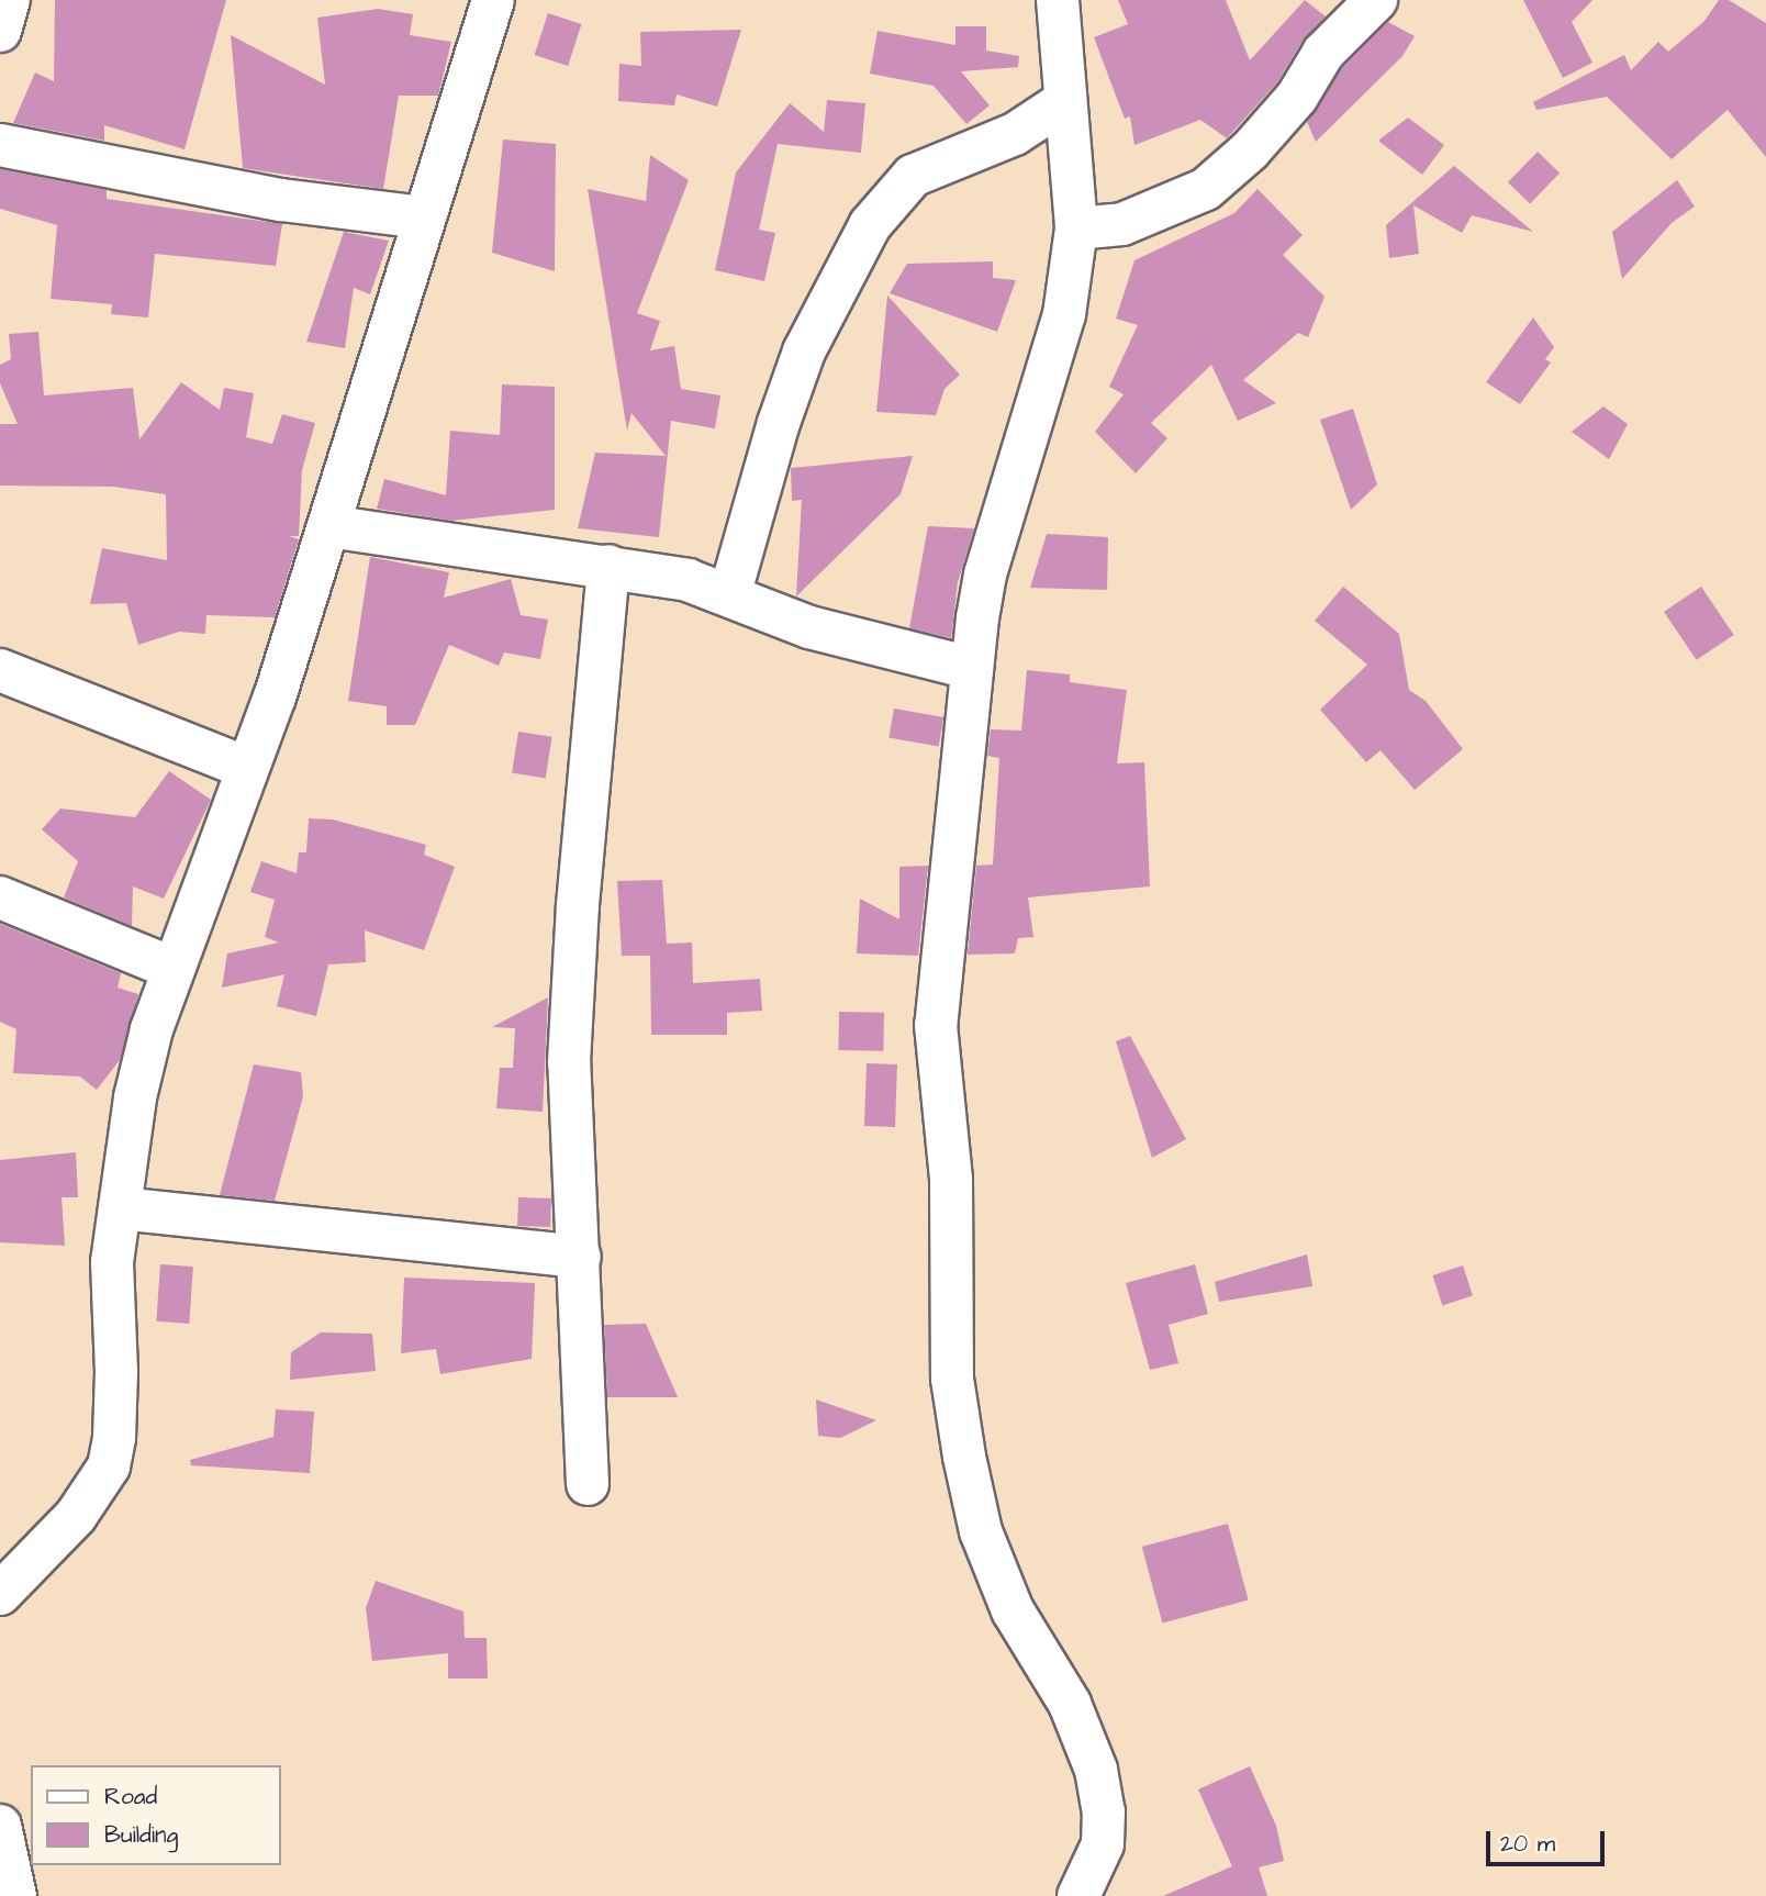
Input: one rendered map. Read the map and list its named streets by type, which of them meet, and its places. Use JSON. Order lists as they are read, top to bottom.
{
  "legend": ["Road", "Building"],
  "scale_bar": "20 m"
}
